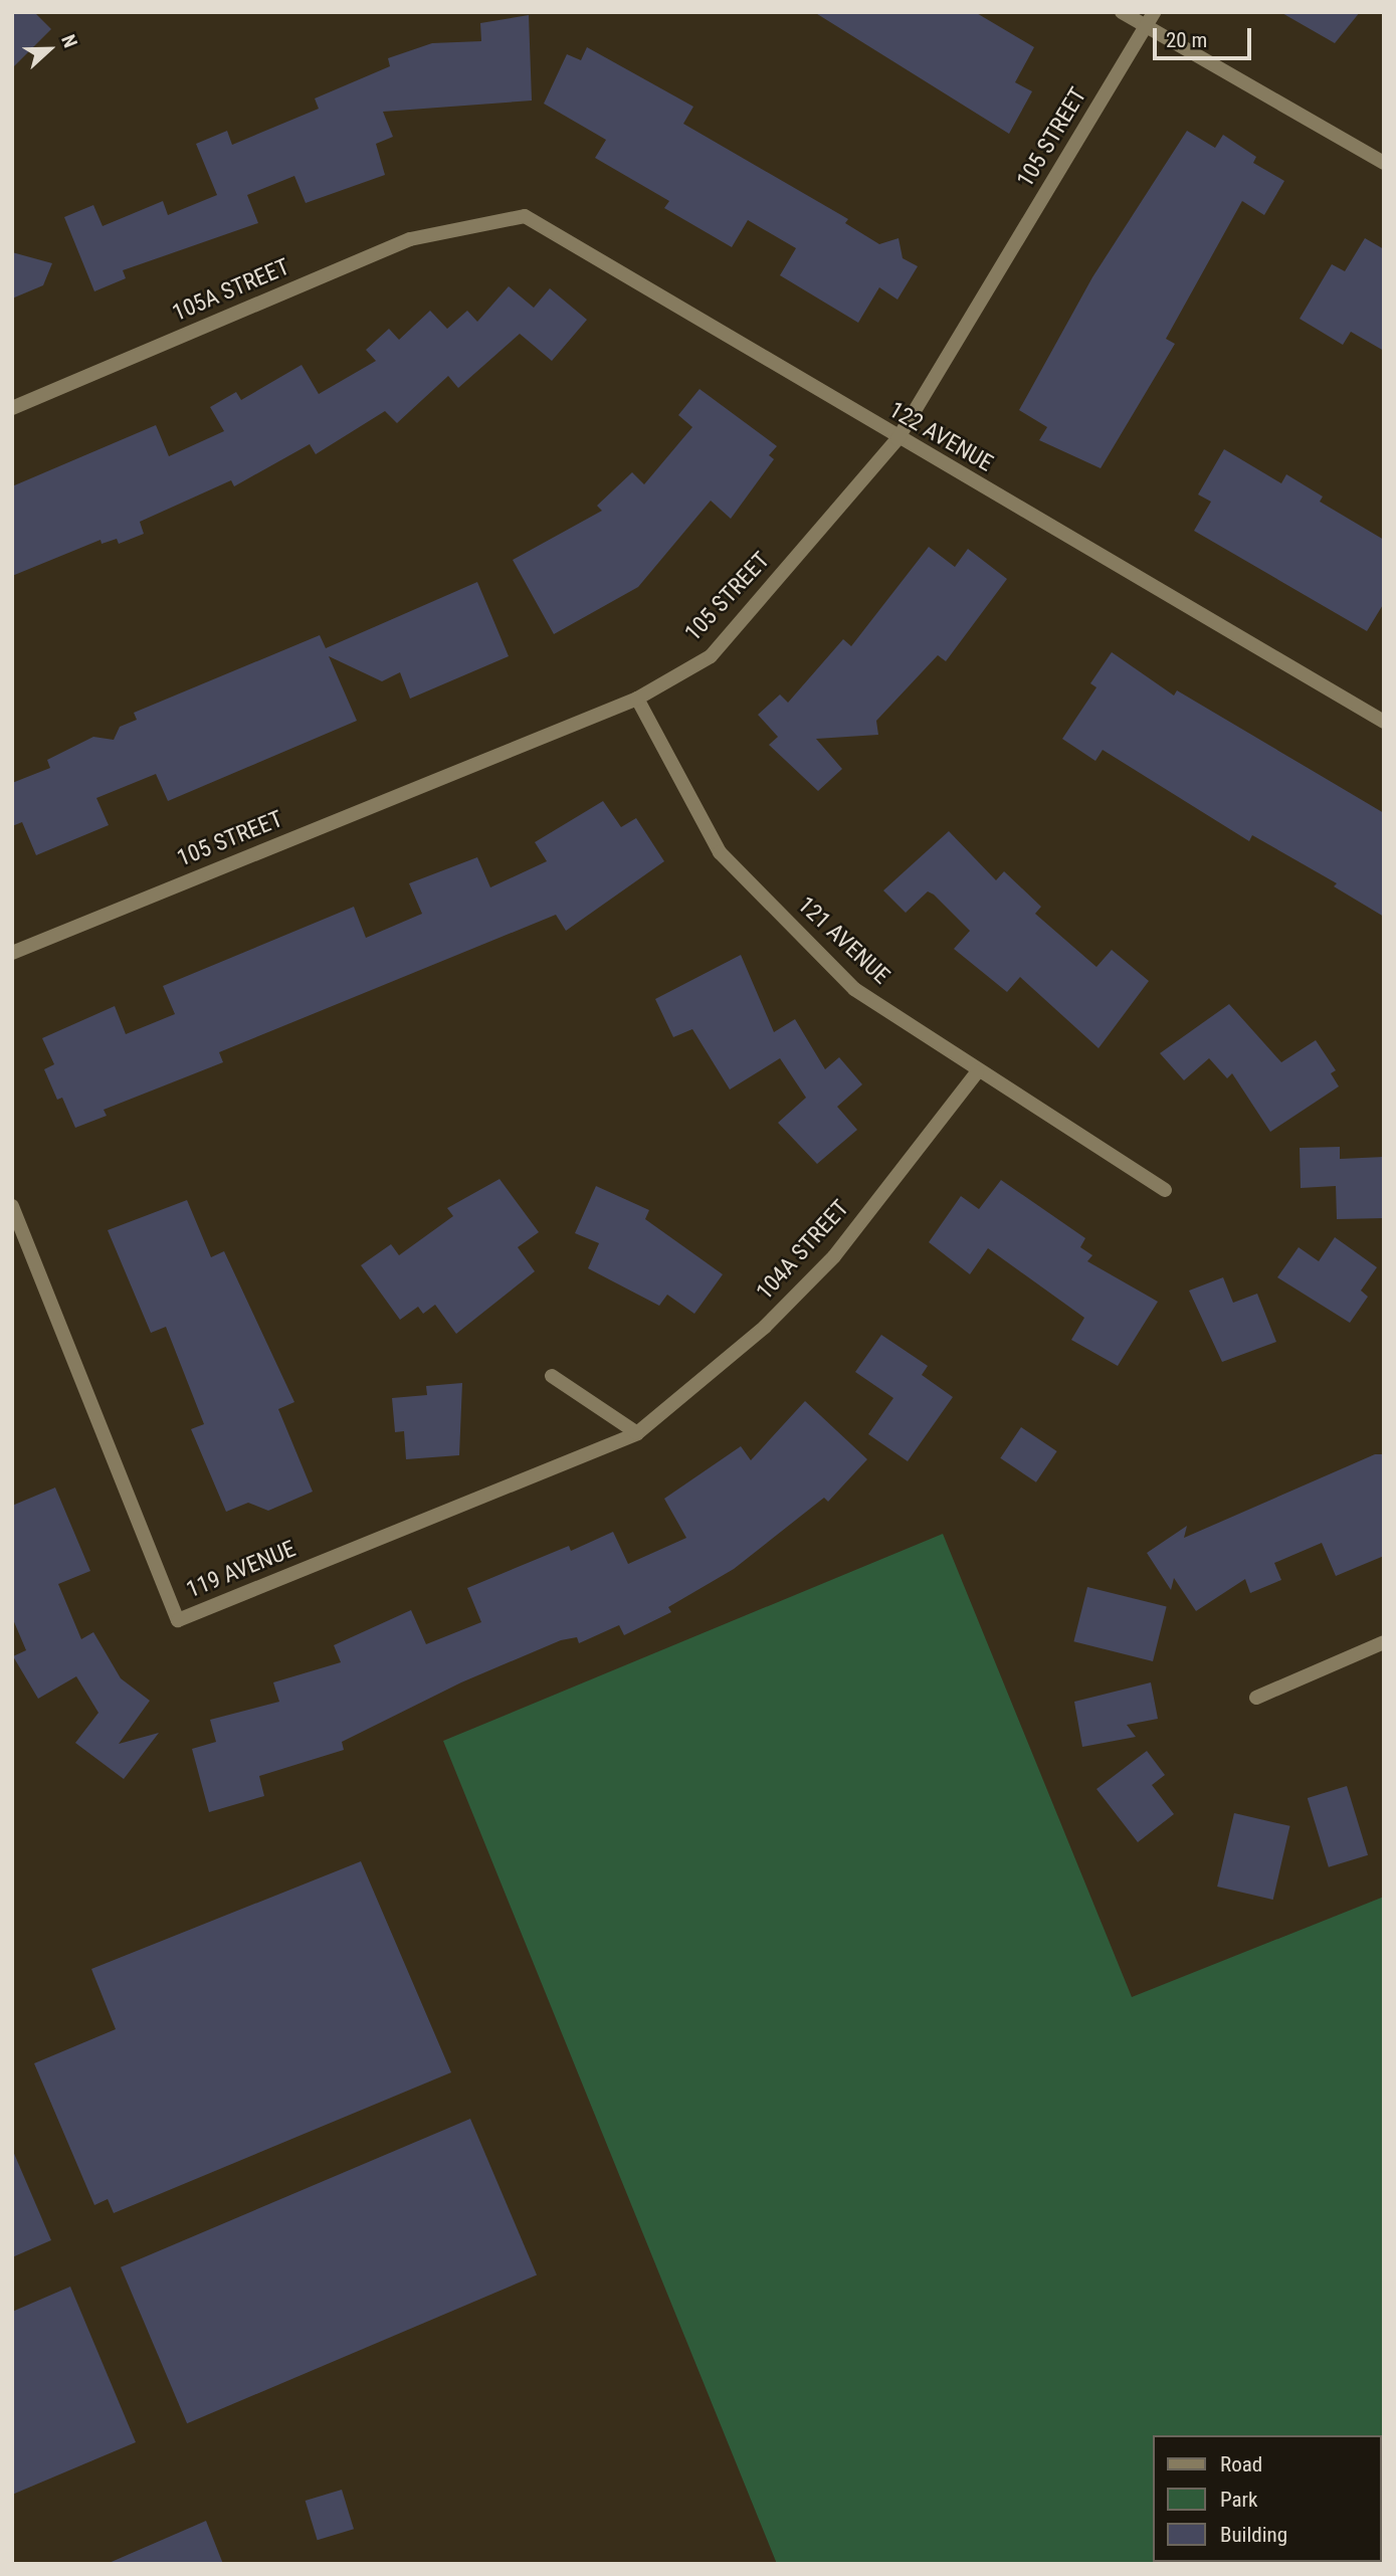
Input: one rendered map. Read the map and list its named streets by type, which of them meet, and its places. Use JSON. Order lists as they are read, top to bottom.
{
  "streets": {
    "street": [
      "105 STREET",
      "105A STREET",
      "122 AVENUE",
      "121 AVENUE",
      "104A STREET",
      "119 AVENUE"
    ]
  },
  "crossings": [
    ["105 STREET", "122 AVENUE"],
    ["105 STREET", "121 AVENUE"],
    ["105A STREET", "122 AVENUE"],
    ["121 AVENUE", "104A STREET"],
    ["104A STREET", "119 AVENUE"]
  ],
  "legend": ["Road", "Park", "Building"],
  "scale_bar": "20 m",
  "north": "right"
}
